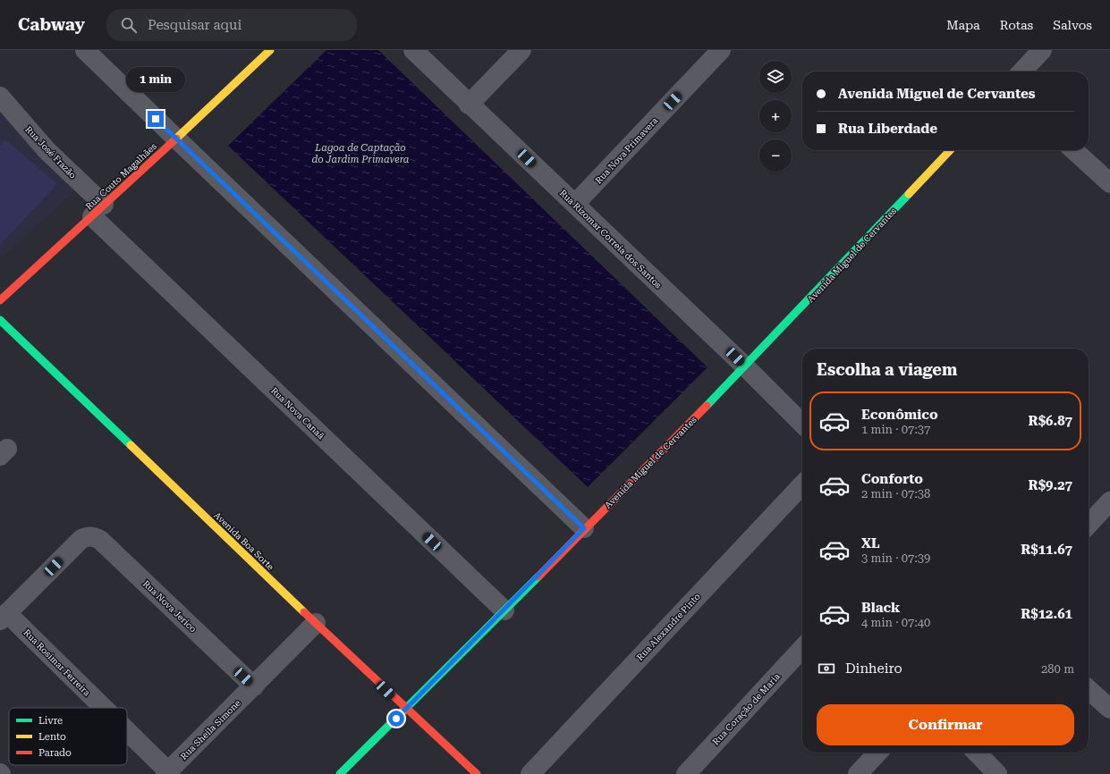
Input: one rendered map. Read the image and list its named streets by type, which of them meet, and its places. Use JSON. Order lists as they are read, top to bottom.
{
  "streets": {
    "street": [
      "Rua Nova Primavera",
      "Rua José Frazão",
      "Rua Couto Magalhães",
      "Rua Rizomar Correia dos Santos",
      "Avenida Miguel de Cervantes",
      "Rua Nova Canaã",
      "Avenida Boa Sorte",
      "Rua Nova Jerico",
      "Rua Alexandre Pinto",
      "Rua Rosimar Ferreira",
      "Rua Coração de Maria",
      "Rua Sheila Simone"
    ]
  },
  "crossings": [
    ["Rua Nova Primavera", "Rua Rizomar Correia dos Santos"],
    ["Rua José Frazão", "Rua Couto Magalhães"],
    ["Rua José Frazão", "Rua Nova Canaã"],
    ["Rua Couto Magalhães", "Rua Nova Canaã"],
    ["Rua Rizomar Correia dos Santos", "Avenida Miguel de Cervantes"],
    ["Avenida Miguel de Cervantes", "Rua Nova Canaã"],
    ["Avenida Miguel de Cervantes", "Avenida Boa Sorte"],
    ["Avenida Boa Sorte", "Rua Sheila Simone"],
    ["Rua Nova Jerico", "Rua Rosimar Ferreira"],
    ["Rua Nova Jerico", "Rua Sheila Simone"],
    ["Rua Rosimar Ferreira", "Rua Sheila Simone"]
  ],
  "water": ["Lagoa de Captação do Jardim Primavera"],
  "legend": ["Livre", "Lento", "Parado"],
  "page": {
    "header": "Cabway",
    "search": "Pesquisar aqui",
    "nav": ["Mapa", "Rotas", "Salvos"],
    "map_buttons": ["+", "−"],
    "bubble": "1 min",
    "banner": ["Avenida Miguel de Cervantes", "Rua Liberdade"],
    "heading": "Escolha a viagem",
    "list": [
      {
        "name": "Econômico",
        "note": "1 min · 07:37",
        "value": "R$6.87"
      },
      {
        "name": "Conforto",
        "note": "2 min · 07:38",
        "value": "R$9.27"
      },
      {
        "name": "XL",
        "note": "3 min · 07:39",
        "value": "R$11.67"
      },
      {
        "name": "Black",
        "note": "4 min · 07:40",
        "value": "R$12.61"
      }
    ],
    "pay": ["Dinheiro", "280 m"],
    "buttons": "Confirmar"
  }
}
